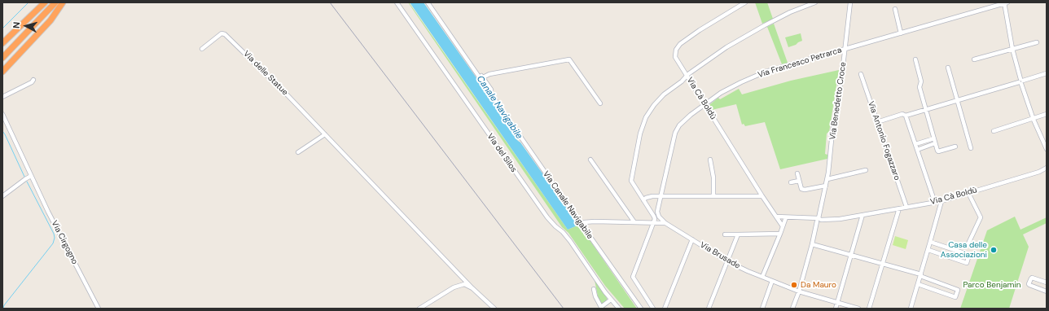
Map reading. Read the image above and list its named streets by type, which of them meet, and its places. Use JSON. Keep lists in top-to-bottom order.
{
  "streets": {
    "street": [
      "Via Francesco Petrarca",
      "Via delle Statue",
      "Via Cà Boldù",
      "Via Benedetto Croce",
      "Via Antonio Fogazzaro",
      "Via del Silos",
      "Via Canale Navigabile",
      "Via Cirgogno",
      "Via Brusade"
    ]
  },
  "crossings": [
    ["Via Francesco Petrarca", "Via Cà Boldù"],
    ["Via Francesco Petrarca", "Via Benedetto Croce"],
    ["Via Cà Boldù", "Via Benedetto Croce"],
    ["Via Cà Boldù", "Via Antonio Fogazzaro"],
    ["Via Benedetto Croce", "Via Brusade"],
    ["Via Canale Navigabile", "Via Brusade"]
  ],
  "water": ["Canale Navigabile"],
  "parks": ["Parco Benjamin"],
  "places": ["Casa delle Associazioni", "Da Mauro"],
  "north": "left"
}
